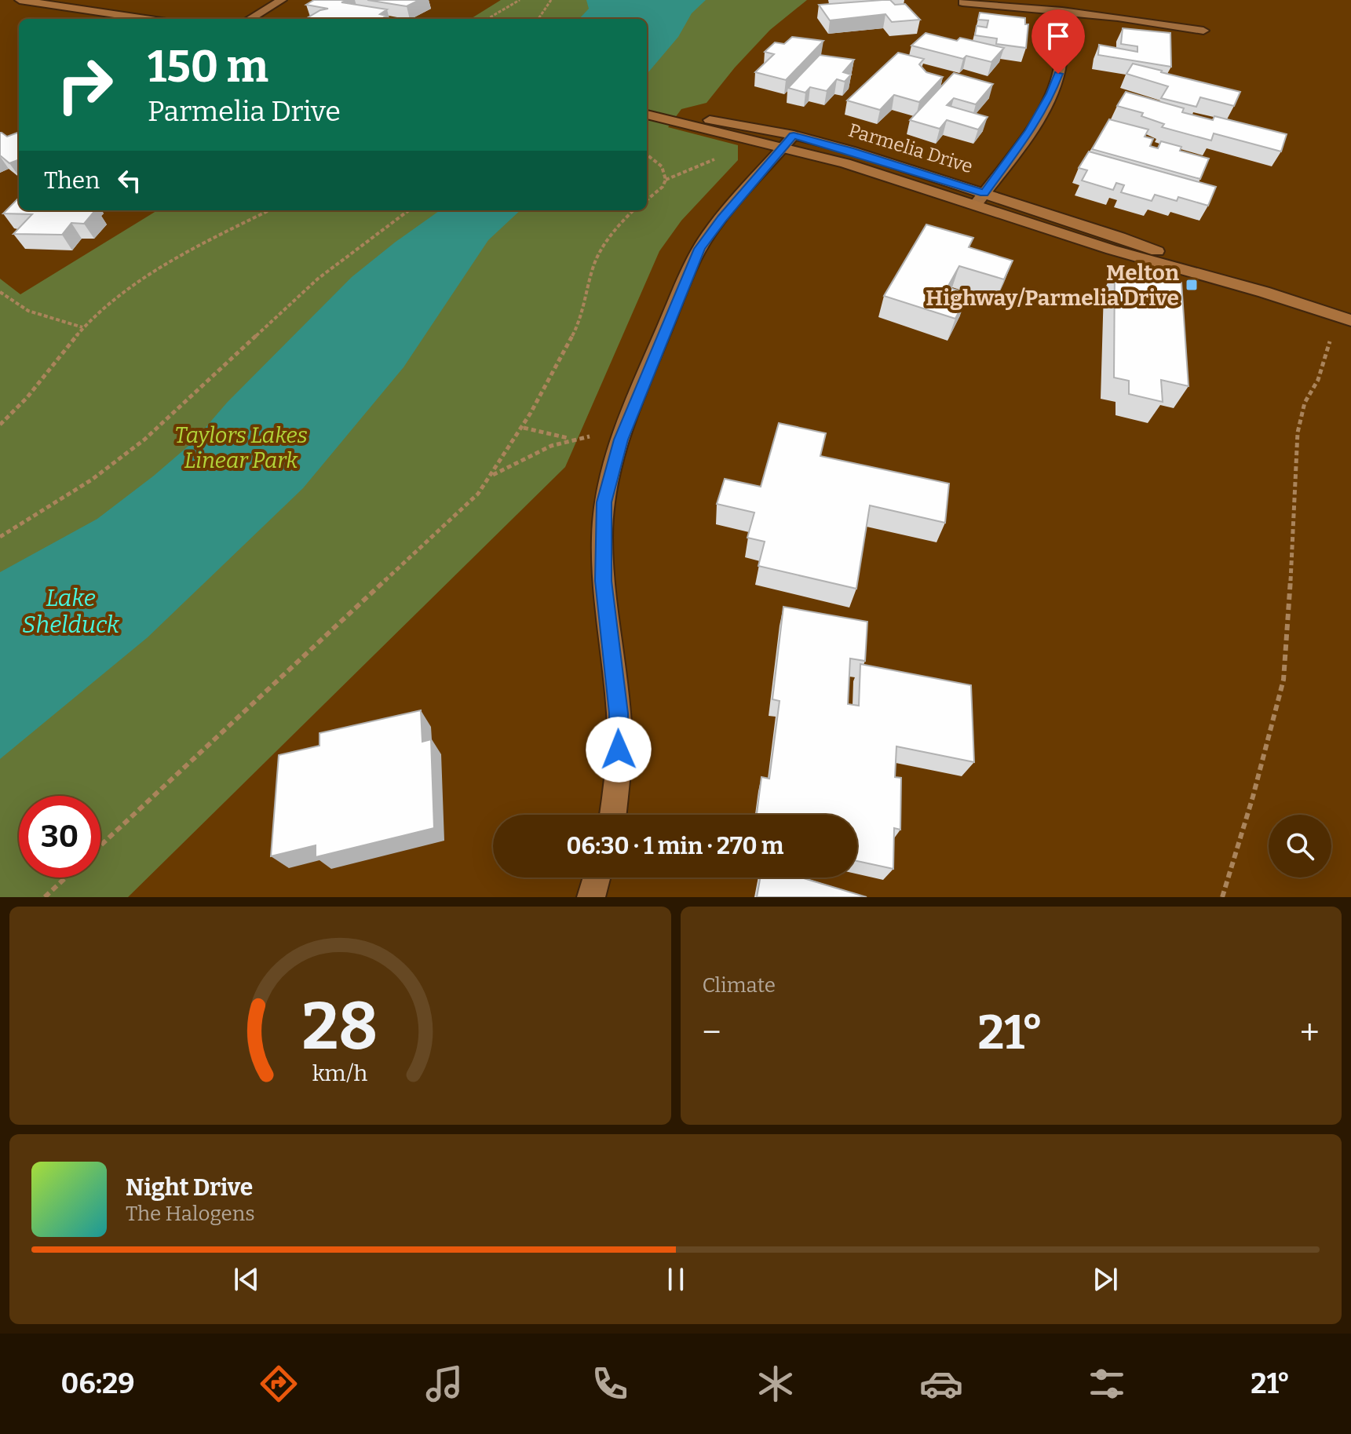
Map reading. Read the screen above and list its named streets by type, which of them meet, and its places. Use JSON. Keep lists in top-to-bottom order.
{
  "streets": {
    "street": ["Parmelia Drive"]
  },
  "water": ["Lake Shelduck"],
  "parks": ["Taylors Lakes Linear Park"],
  "places": {
    "transit": ["Melton Highway/Parmelia Drive"]
  },
  "page": {
    "turn": ["150 m", "Parmelia Drive"],
    "then": "Then",
    "limit": "30",
    "trip": "06:30 · 1 min · 270 m",
    "tile": "Climate",
    "heat": ["−", "21°", "+"],
    "song": ["Night Drive", "The Halogens"],
    "tabs": ["06:29", "21°"],
    "gauge": ["28", "km/h"]
  }
}
